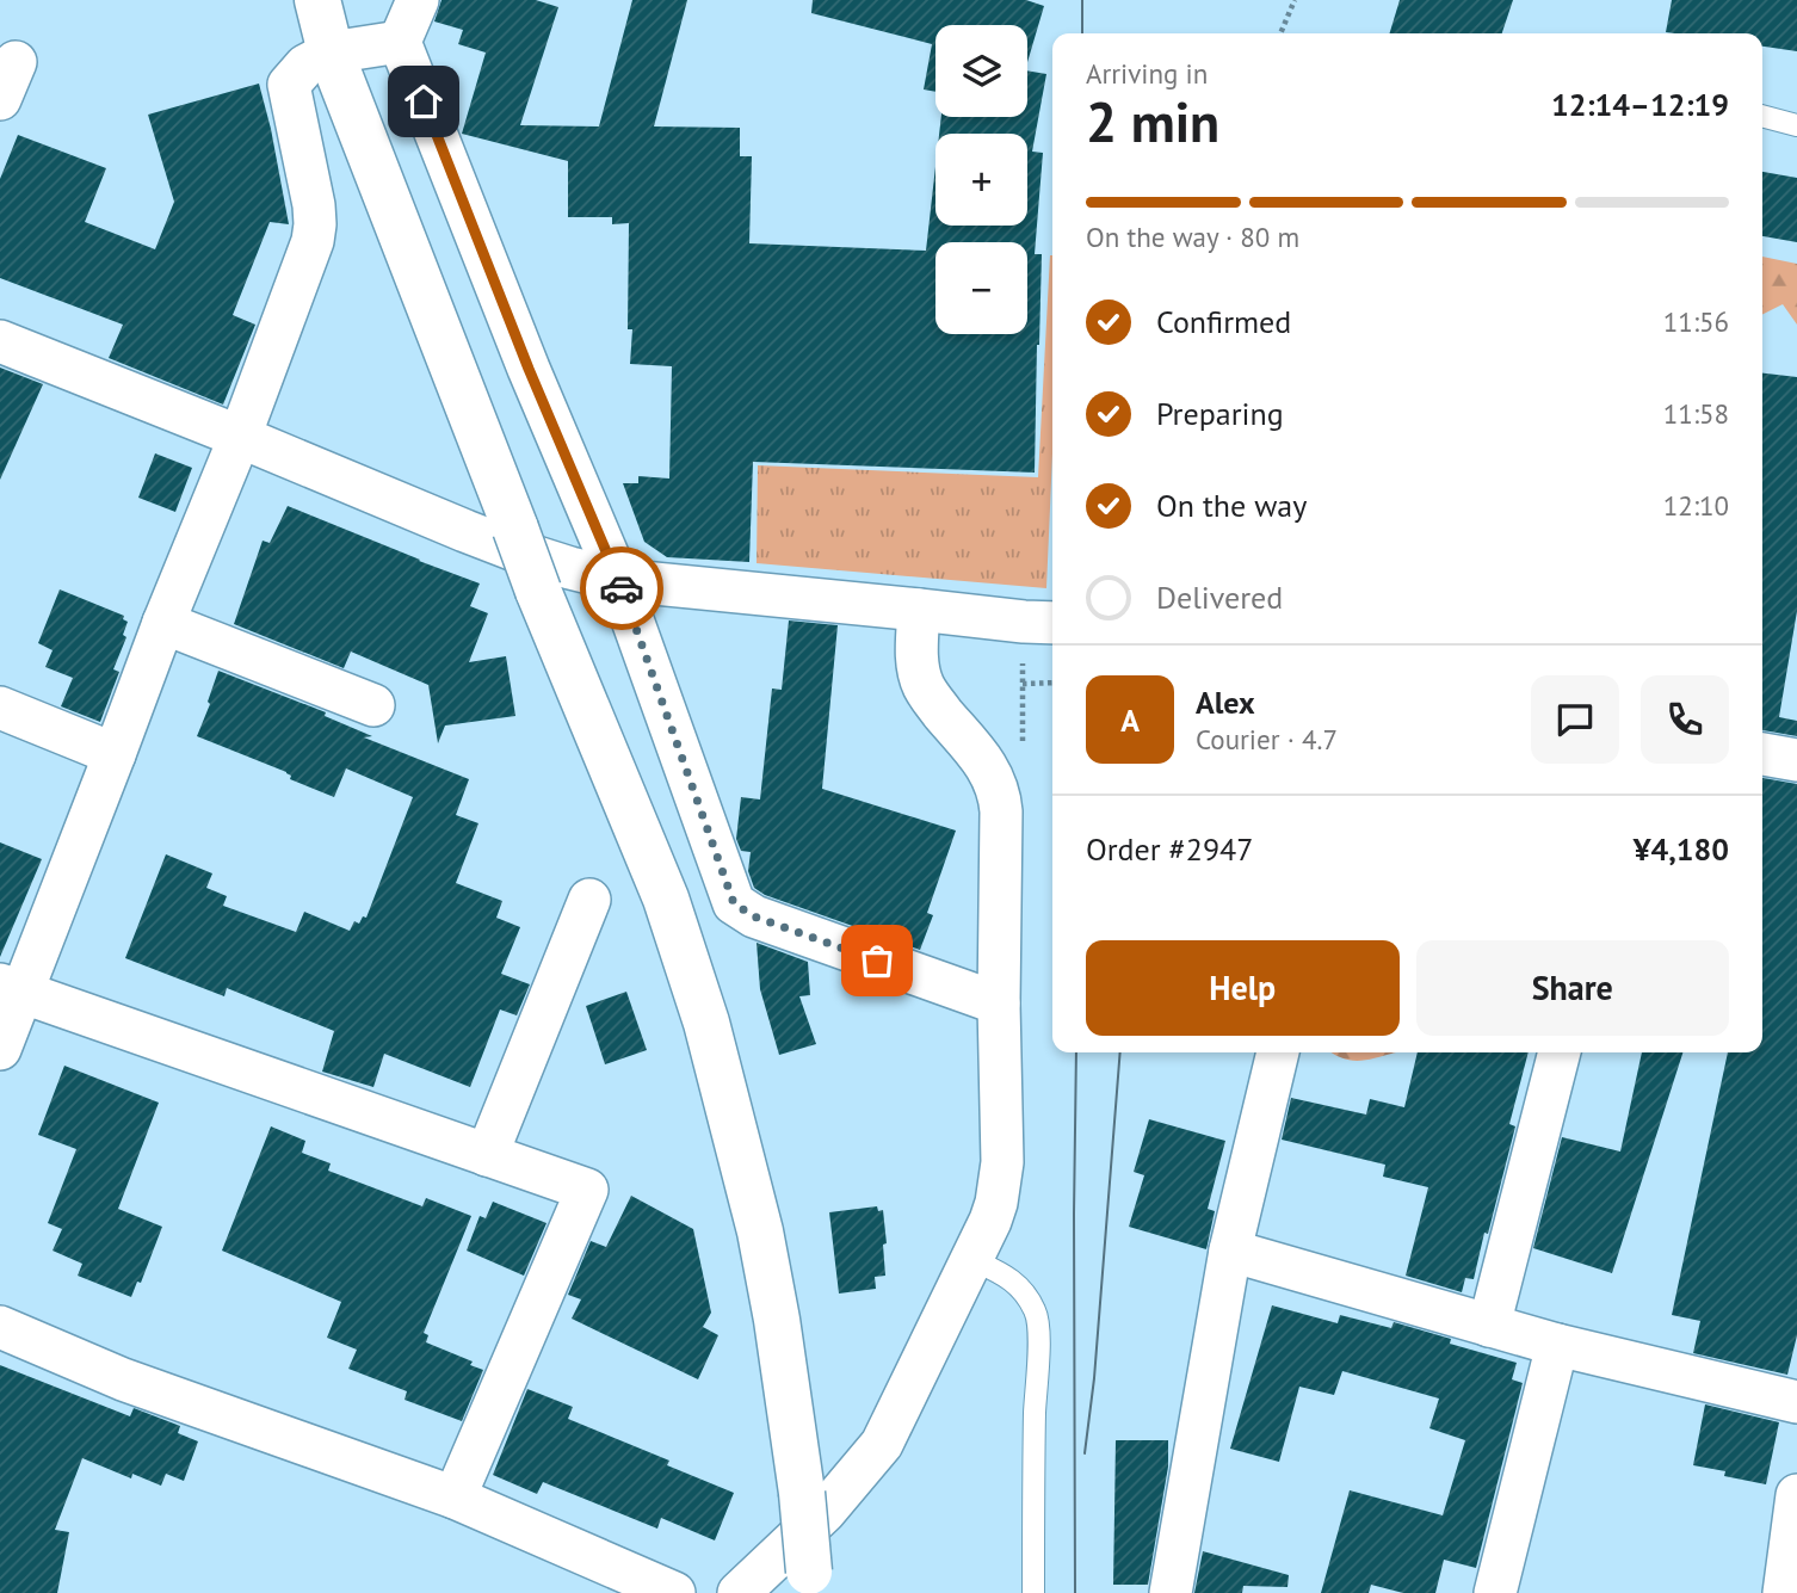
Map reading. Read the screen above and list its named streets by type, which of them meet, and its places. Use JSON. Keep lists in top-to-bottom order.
{
  "page": {
    "map_buttons": ["+", "−"],
    "heading": ["2 min", "Arriving in", "12:14–12:19"],
    "panel": [
      "Alex",
      "Courier · 4.7",
      "Order #2947",
      "¥4,180"
    ],
    "bar": "On the way · 80 m",
    "list": [
      ["Confirmed", "11:56"],
      ["Preparing", "11:58"],
      ["On the way", "12:10"],
      "Delivered"
    ],
    "round": "A",
    "buttons": ["Help", "Share"]
  }
}
